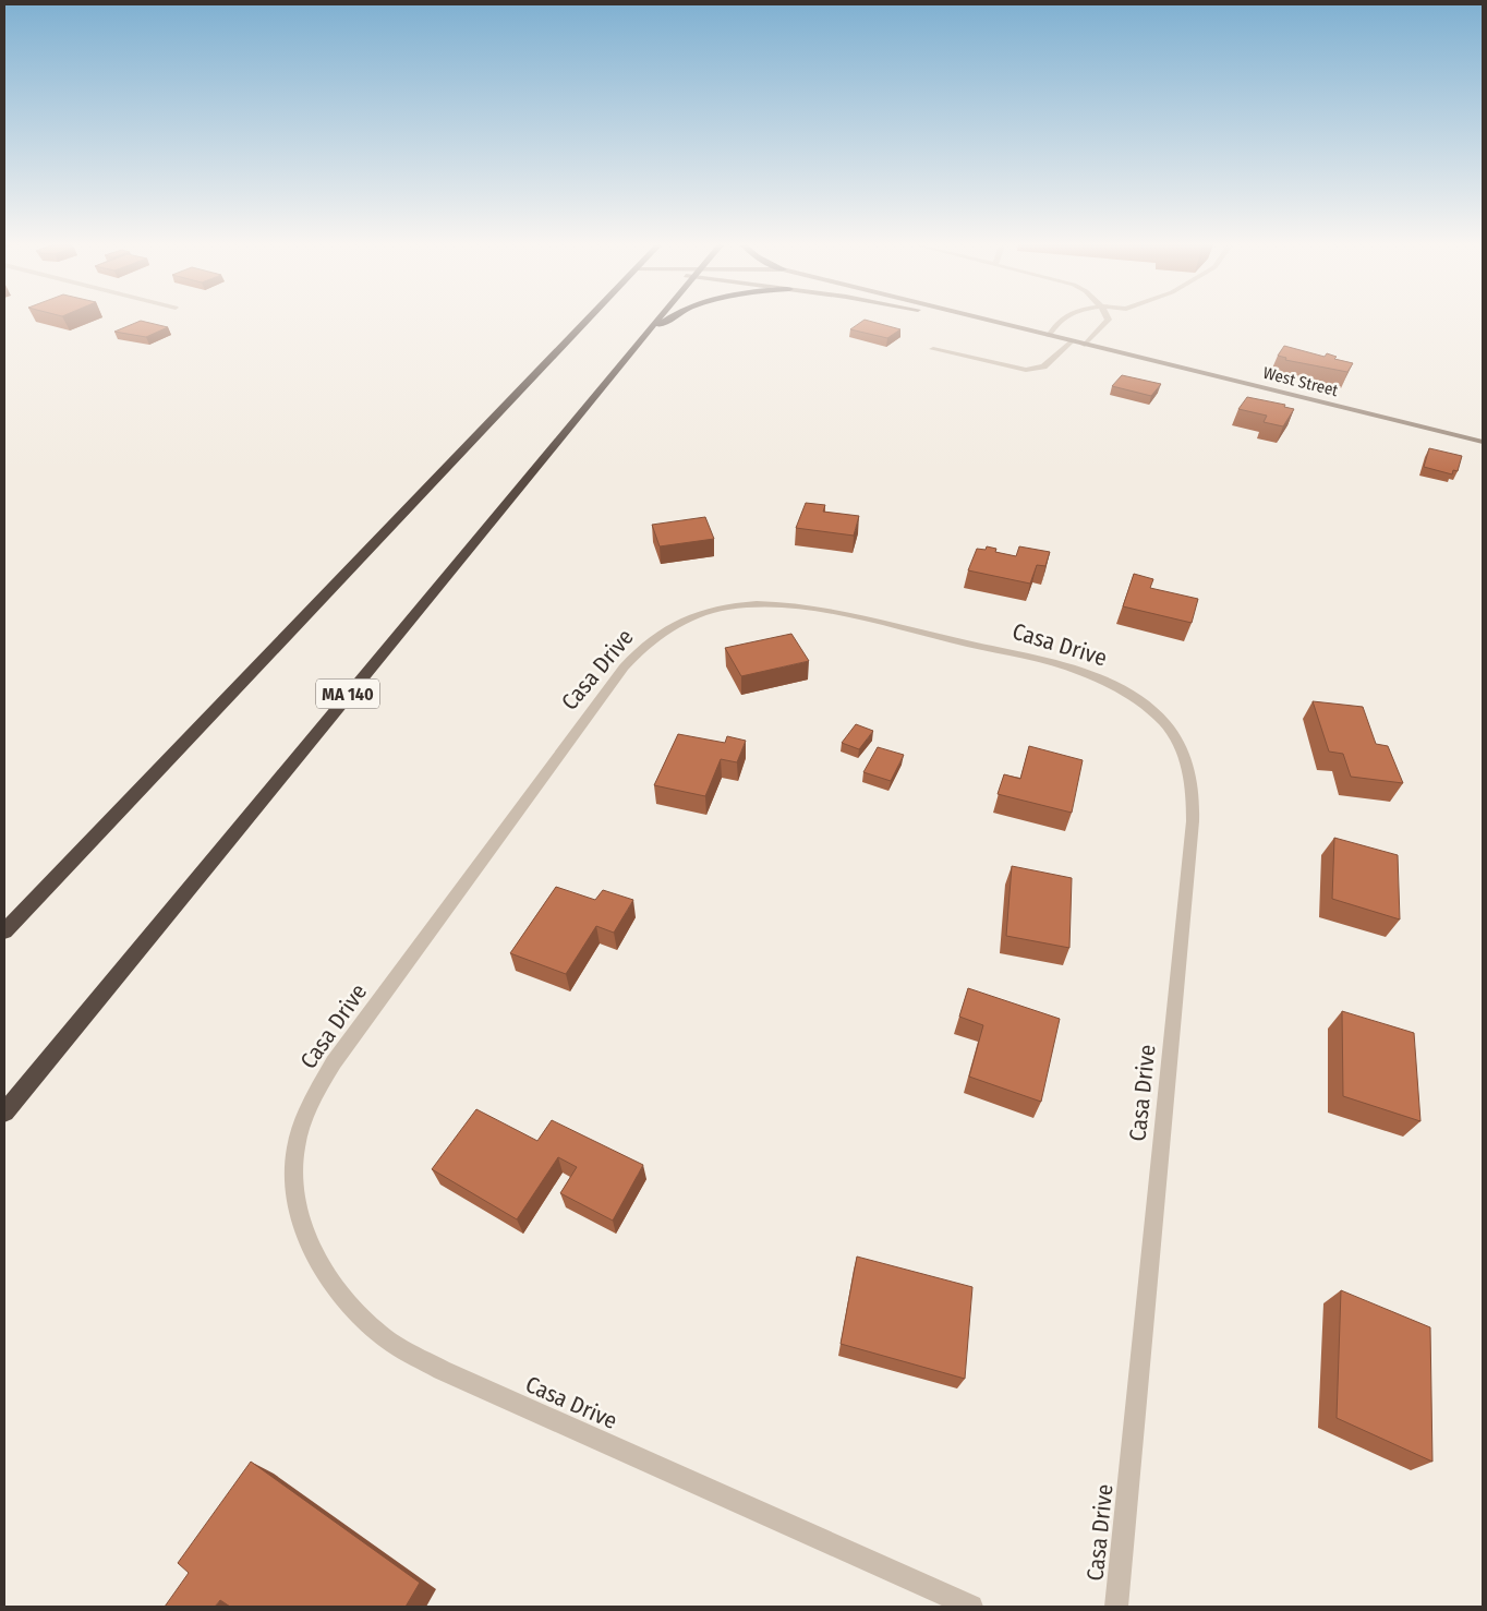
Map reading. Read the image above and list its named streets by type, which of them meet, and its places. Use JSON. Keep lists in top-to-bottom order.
{
  "streets": {
    "highway": ["MA 140"],
    "street": ["West Street", "Casa Drive"]
  }
}
